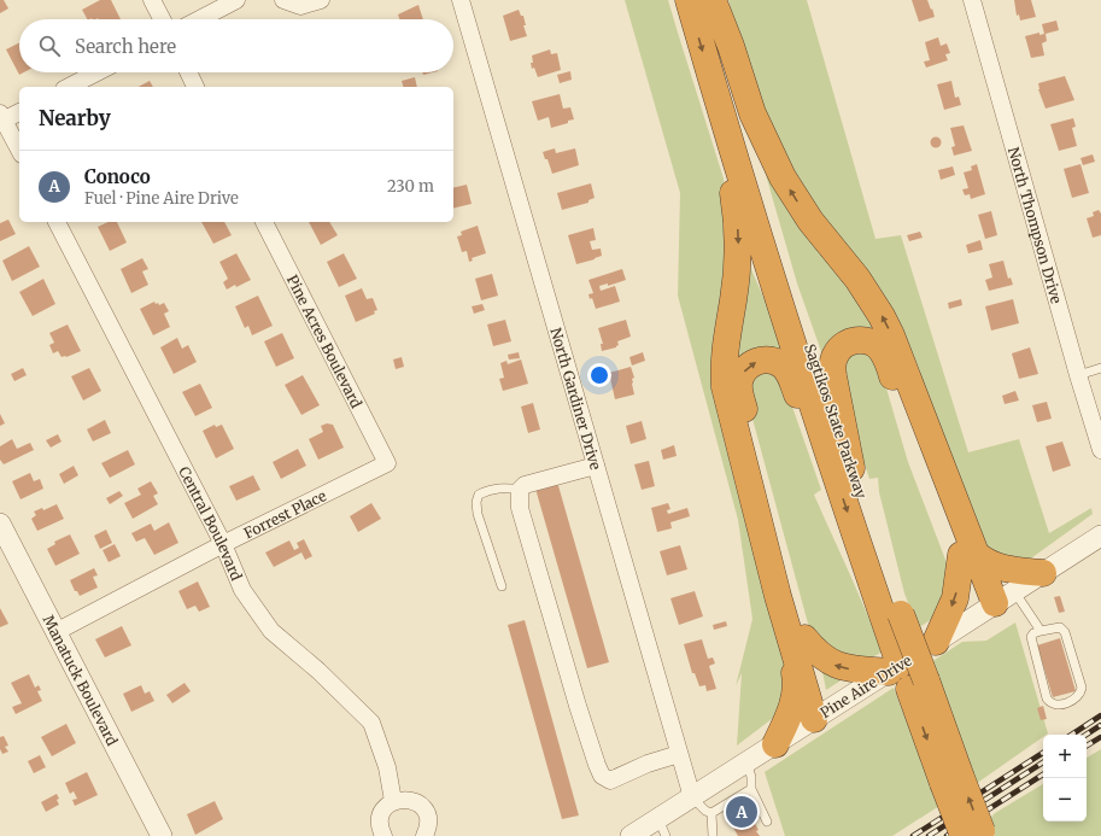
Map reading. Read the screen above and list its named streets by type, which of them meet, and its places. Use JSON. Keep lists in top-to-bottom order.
{
  "streets": {
    "highway": ["Sagtikos State Parkway"],
    "street": [
      "North Thompson Drive",
      "Pine Acres Boulevard",
      "North Gardiner Drive",
      "Forrest Place",
      "Central Boulevard",
      "Manatuck Boulevard",
      "Pine Aire Drive"
    ]
  },
  "crossings": [
    ["Pine Acres Boulevard", "Forrest Place"],
    ["North Gardiner Drive", "Pine Aire Drive"],
    ["Forrest Place", "Central Boulevard"],
    ["Forrest Place", "Manatuck Boulevard"]
  ],
  "page": {
    "search": "Search here",
    "heading": "Nearby",
    "list": [
      {
        "mark": "A",
        "name": "Conoco",
        "note": "Fuel · Pine Aire Drive",
        "value": "230 m"
      }
    ],
    "map_buttons": ["+", "−"],
    "pins": "A"
  }
}
